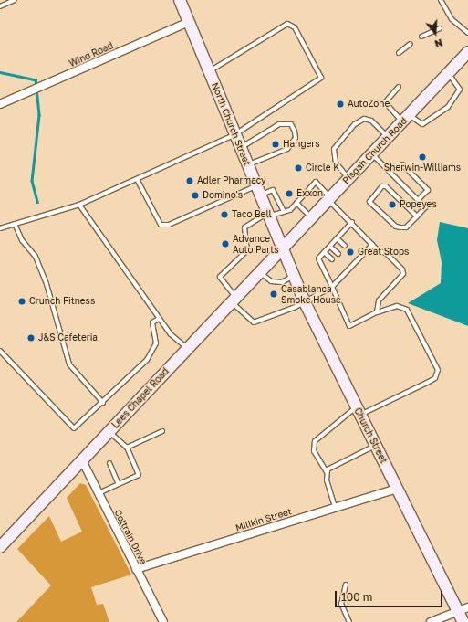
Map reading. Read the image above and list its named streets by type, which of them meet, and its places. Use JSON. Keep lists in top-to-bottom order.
{
  "streets": {
    "main road": [
      "North Church Street",
      "Pisgah Church Road",
      "Lees Chapel Road",
      "Church Street"
    ],
    "street": ["Wind Road", "Milikin Street", "Coltrain Drive"]
  },
  "crossings": [
    ["Wind Road", "North Church Street"],
    ["North Church Street", "Pisgah Church Road"],
    ["North Church Street", "Lees Chapel Road"],
    ["North Church Street", "Church Street"],
    ["Pisgah Church Road", "Lees Chapel Road"],
    ["Pisgah Church Road", "Church Street"],
    ["Lees Chapel Road", "Church Street"],
    ["Lees Chapel Road", "Coltrain Drive"],
    ["Church Street", "Milikin Street"],
    ["Milikin Street", "Coltrain Drive"]
  ],
  "places": [
    "AutoZone",
    "Hangers",
    "Sherwin-Williams",
    "Circle K",
    "Adler Pharmacy",
    "Exxon",
    "Domino's",
    "Popeyes",
    "Taco Bell",
    "Advance Auto Parts",
    "Great Stops",
    "Casablanca Smoke House",
    "Crunch Fitness",
    "J&S Cafeteria"
  ],
  "scale_bar": "100 m",
  "north": "bottom"
}
